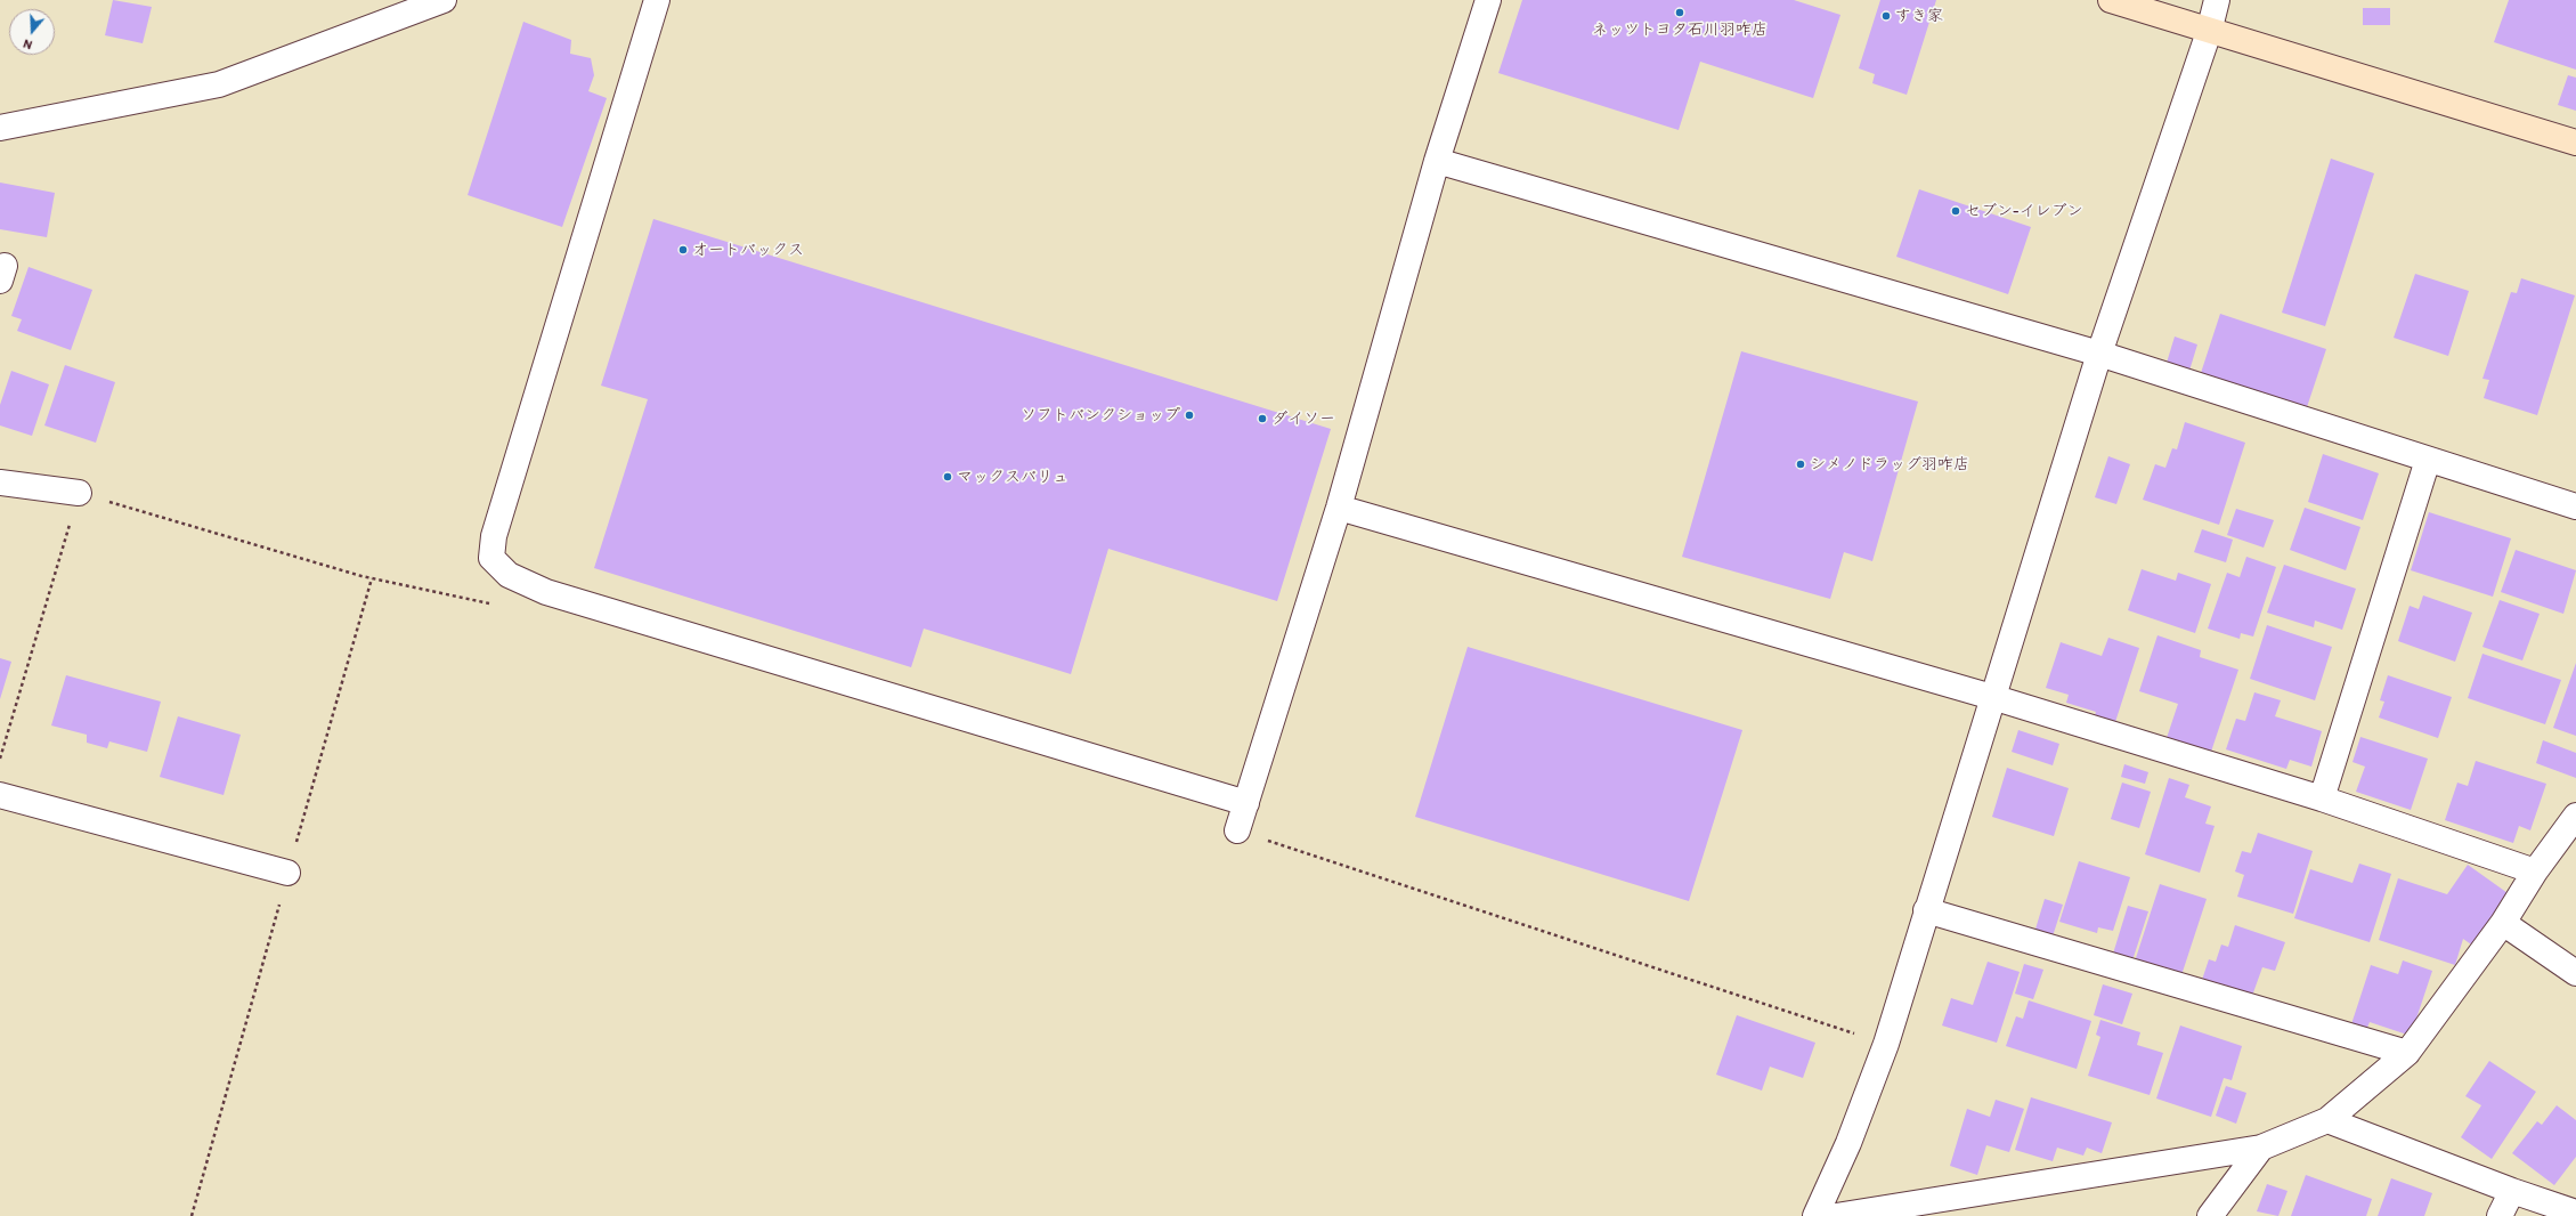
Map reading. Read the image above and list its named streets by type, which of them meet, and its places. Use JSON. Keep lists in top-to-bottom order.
{
  "places": [
    "ネッツトヨタ石川羽咋店",
    "すき家",
    "セブン-イレブン",
    "オートバックス",
    "ソフトバンクショップ",
    "ダイソー",
    "シメノドラッグ羽咋店",
    "マックスバリュ"
  ],
  "north": "bottom"
}
